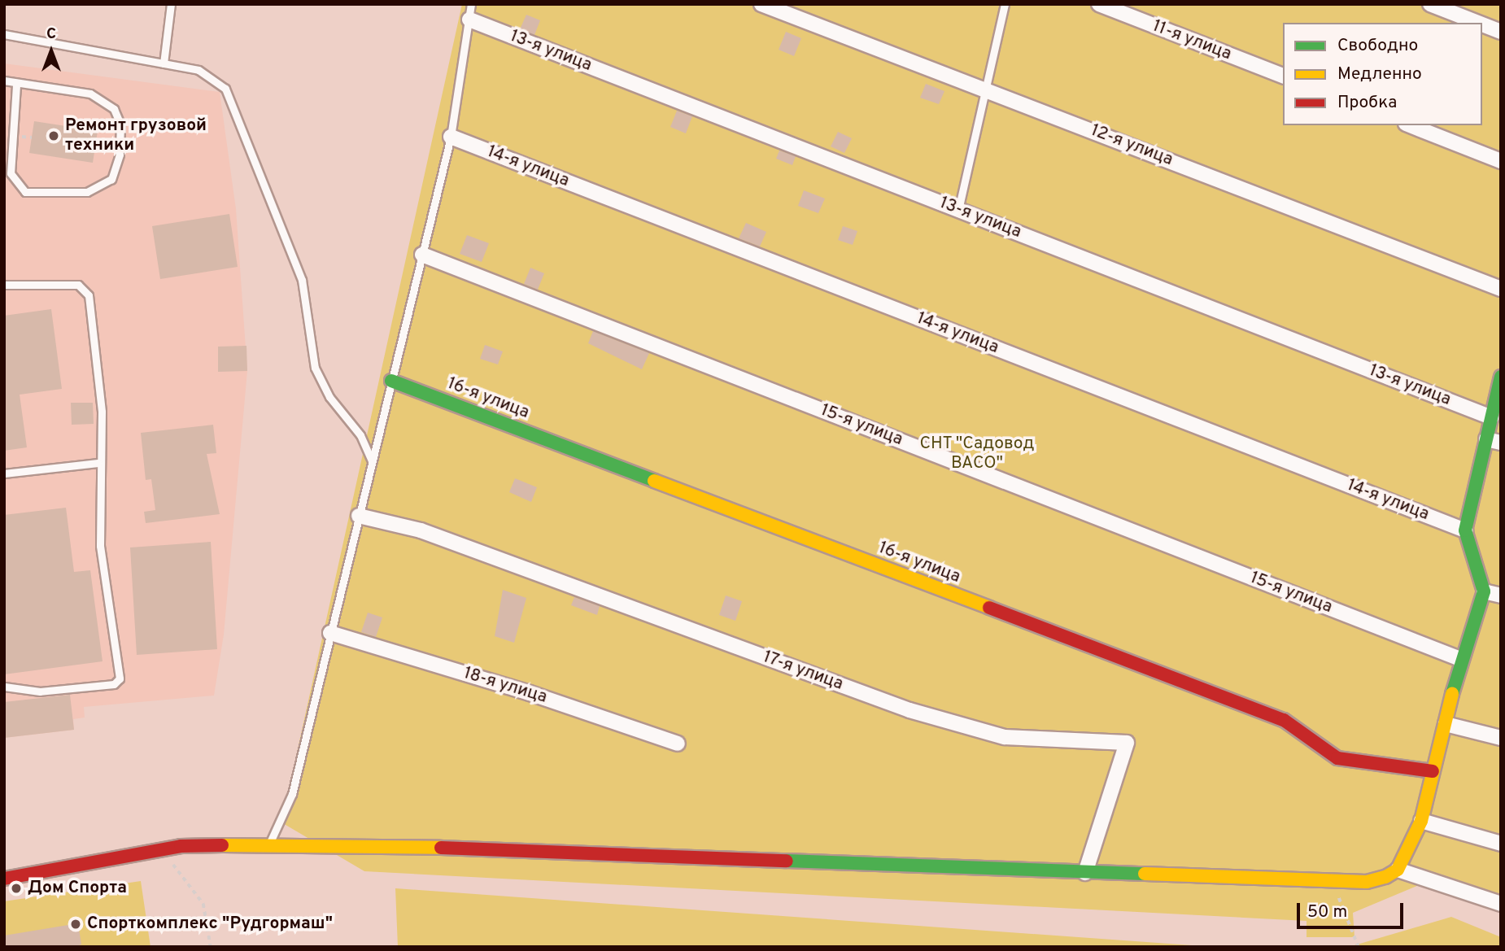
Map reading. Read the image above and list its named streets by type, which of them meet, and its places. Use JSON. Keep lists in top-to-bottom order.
{
  "streets": {
    "street": [
      "11-я улица",
      "13-я улица",
      "12-я улица",
      "14-я улица",
      "16-я улица",
      "15-я улица",
      "17-я улица",
      "18-я улица"
    ]
  },
  "parks": ["СНТ \"Садовод ВАСО\""],
  "places": ["Ремонт грузовой техники", "Дом Спорта", "Спорткомплекс \"Рудгормаш\""],
  "legend": ["Свободно", "Медленно", "Пробка"],
  "scale_bar": "50 m",
  "north": "top"
}
